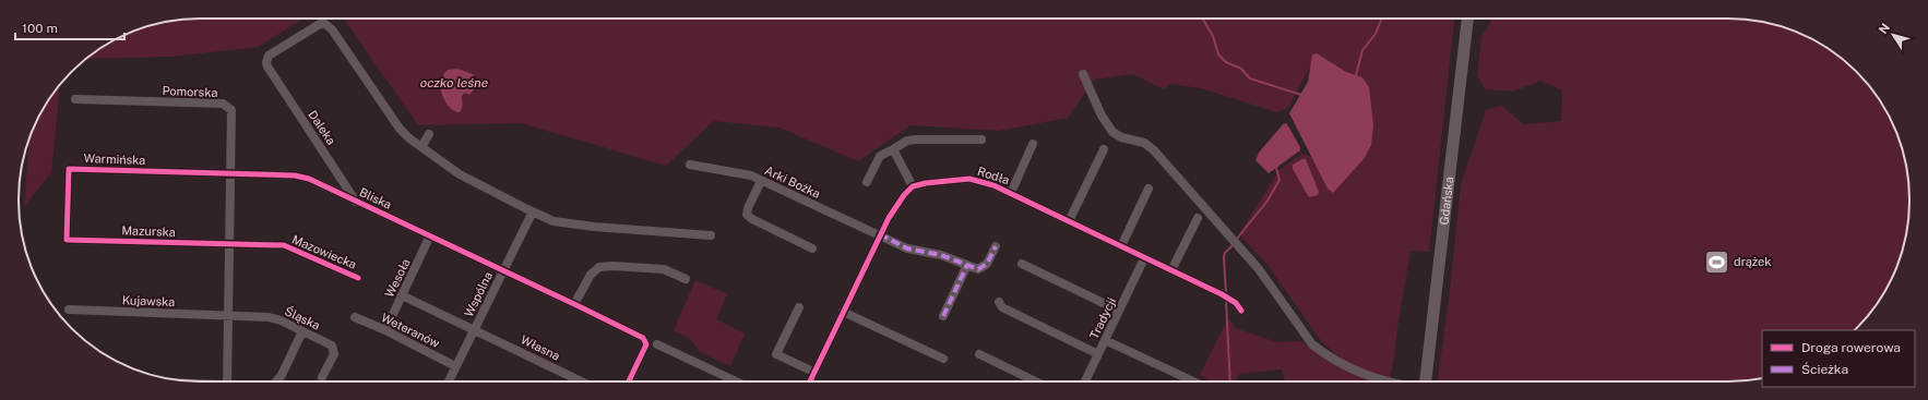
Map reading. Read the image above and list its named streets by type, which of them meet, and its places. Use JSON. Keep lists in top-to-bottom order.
{
  "streets": {
    "main road": ["Gdańska"],
    "street": [
      "Pomorska",
      "Daleka",
      "Warmińska",
      "Rodła",
      "Arki Bożka",
      "Bliska",
      "Mazurska",
      "Mazowiecka",
      "Wesoła",
      "Wspólna",
      "Kujawska",
      "Śląska",
      "Tradycji",
      "Weteranów",
      "Własna"
    ]
  },
  "crossings": [
    ["Pomorska", "Warmińska"],
    ["Pomorska", "Bliska"],
    ["Pomorska", "Mazurska"],
    ["Pomorska", "Mazowiecka"],
    ["Pomorska", "Kujawska"],
    ["Pomorska", "Śląska"],
    ["Daleka", "Bliska"],
    ["Warmińska", "Bliska"],
    ["Warmińska", "Mazurska"],
    ["Rodła", "Tradycji"],
    ["Bliska", "Wesoła"],
    ["Bliska", "Wspólna"],
    ["Mazurska", "Mazowiecka"],
    ["Wesoła", "Weteranów"],
    ["Wesoła", "Własna"],
    ["Wspólna", "Weteranów"],
    ["Wspólna", "Własna"],
    ["Kujawska", "Śląska"]
  ],
  "water": ["oczko leśne"],
  "places": {
    "sports": ["drążek"]
  },
  "legend": ["Droga rowerowa", "Ścieżka"],
  "scale_bar": "100 m",
  "north": "top left"
}
